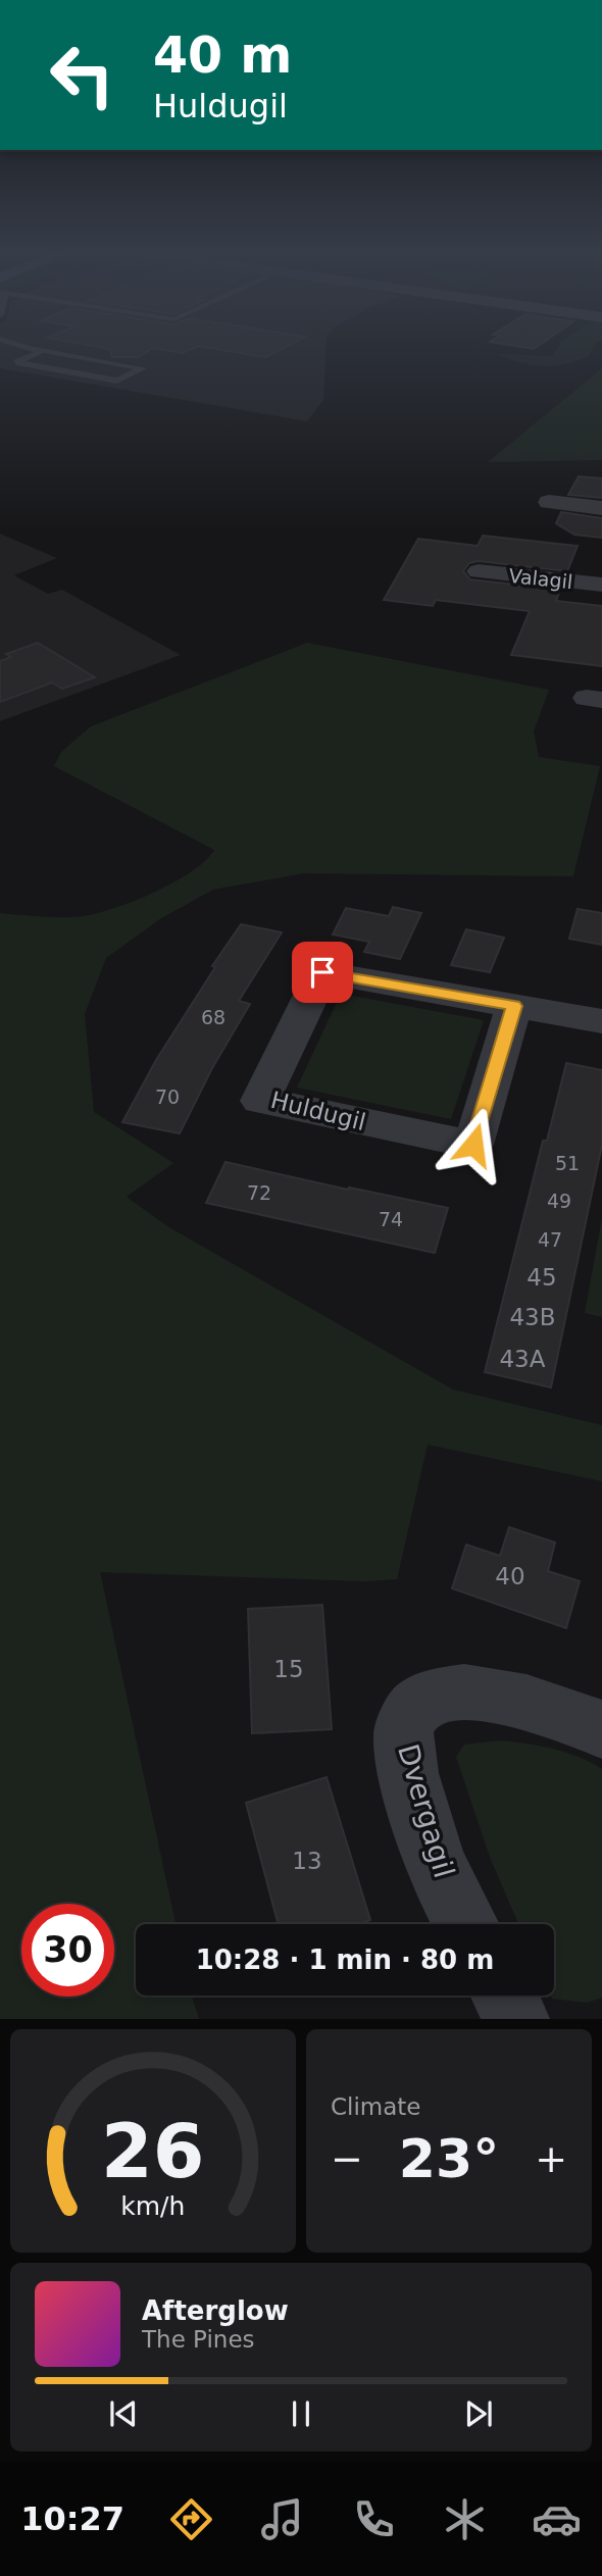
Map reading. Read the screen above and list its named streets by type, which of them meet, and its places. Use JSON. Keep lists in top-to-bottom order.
{
  "streets": {
    "street": ["Valagil", "Huldugil", "Dvergagil"]
  },
  "house_numbers": [
    "68",
    "70",
    "51",
    "72",
    "49",
    "74",
    "47",
    "45",
    "43B",
    "43A",
    "40",
    "15",
    "13"
  ],
  "page": {
    "turn": ["40 m", "Huldugil"],
    "limit": "30",
    "trip": "10:28 · 1 min · 80 m",
    "tile": "Climate",
    "heat": ["−", "23°", "+"],
    "song": ["Afterglow", "The Pines"],
    "tabs": "10:27",
    "gauge": ["26", "km/h"]
  }
}
